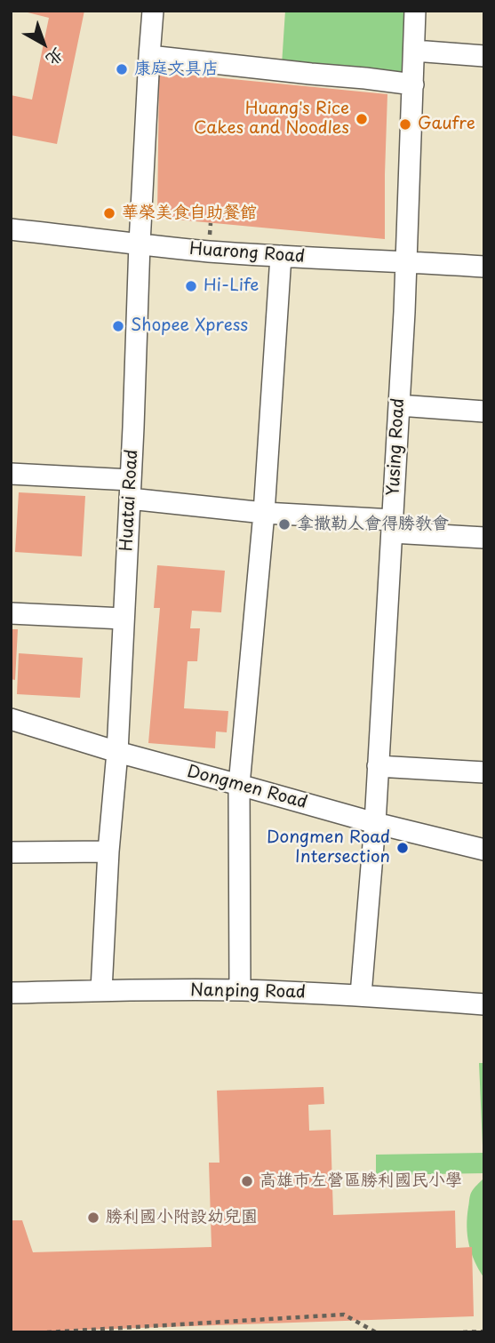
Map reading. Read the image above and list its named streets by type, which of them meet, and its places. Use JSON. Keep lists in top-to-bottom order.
{
  "streets": {
    "street": [
      "Huarong Road",
      "Yusing Road",
      "Huatai Road",
      "Dongmen Road",
      "Nanping Road"
    ]
  },
  "crossings": [
    ["Huarong Road", "Yusing Road"],
    ["Huarong Road", "Huatai Road"],
    ["Yusing Road", "Dongmen Road"],
    ["Yusing Road", "Nanping Road"],
    ["Huatai Road", "Dongmen Road"],
    ["Huatai Road", "Nanping Road"]
  ],
  "places": [
    "康庭文具店",
    "Huang's Rice Cakes and Noodles",
    "Gaufre",
    "華榮美食自助餐館",
    "Hi-Life",
    "Shopee Xpress",
    "拿撒勒人會得勝教會",
    "Dongmen Road Intersection",
    "高雄市左營區勝利國民小學",
    "勝利國小附設幼兒園"
  ],
  "north": "bottom right"
}
